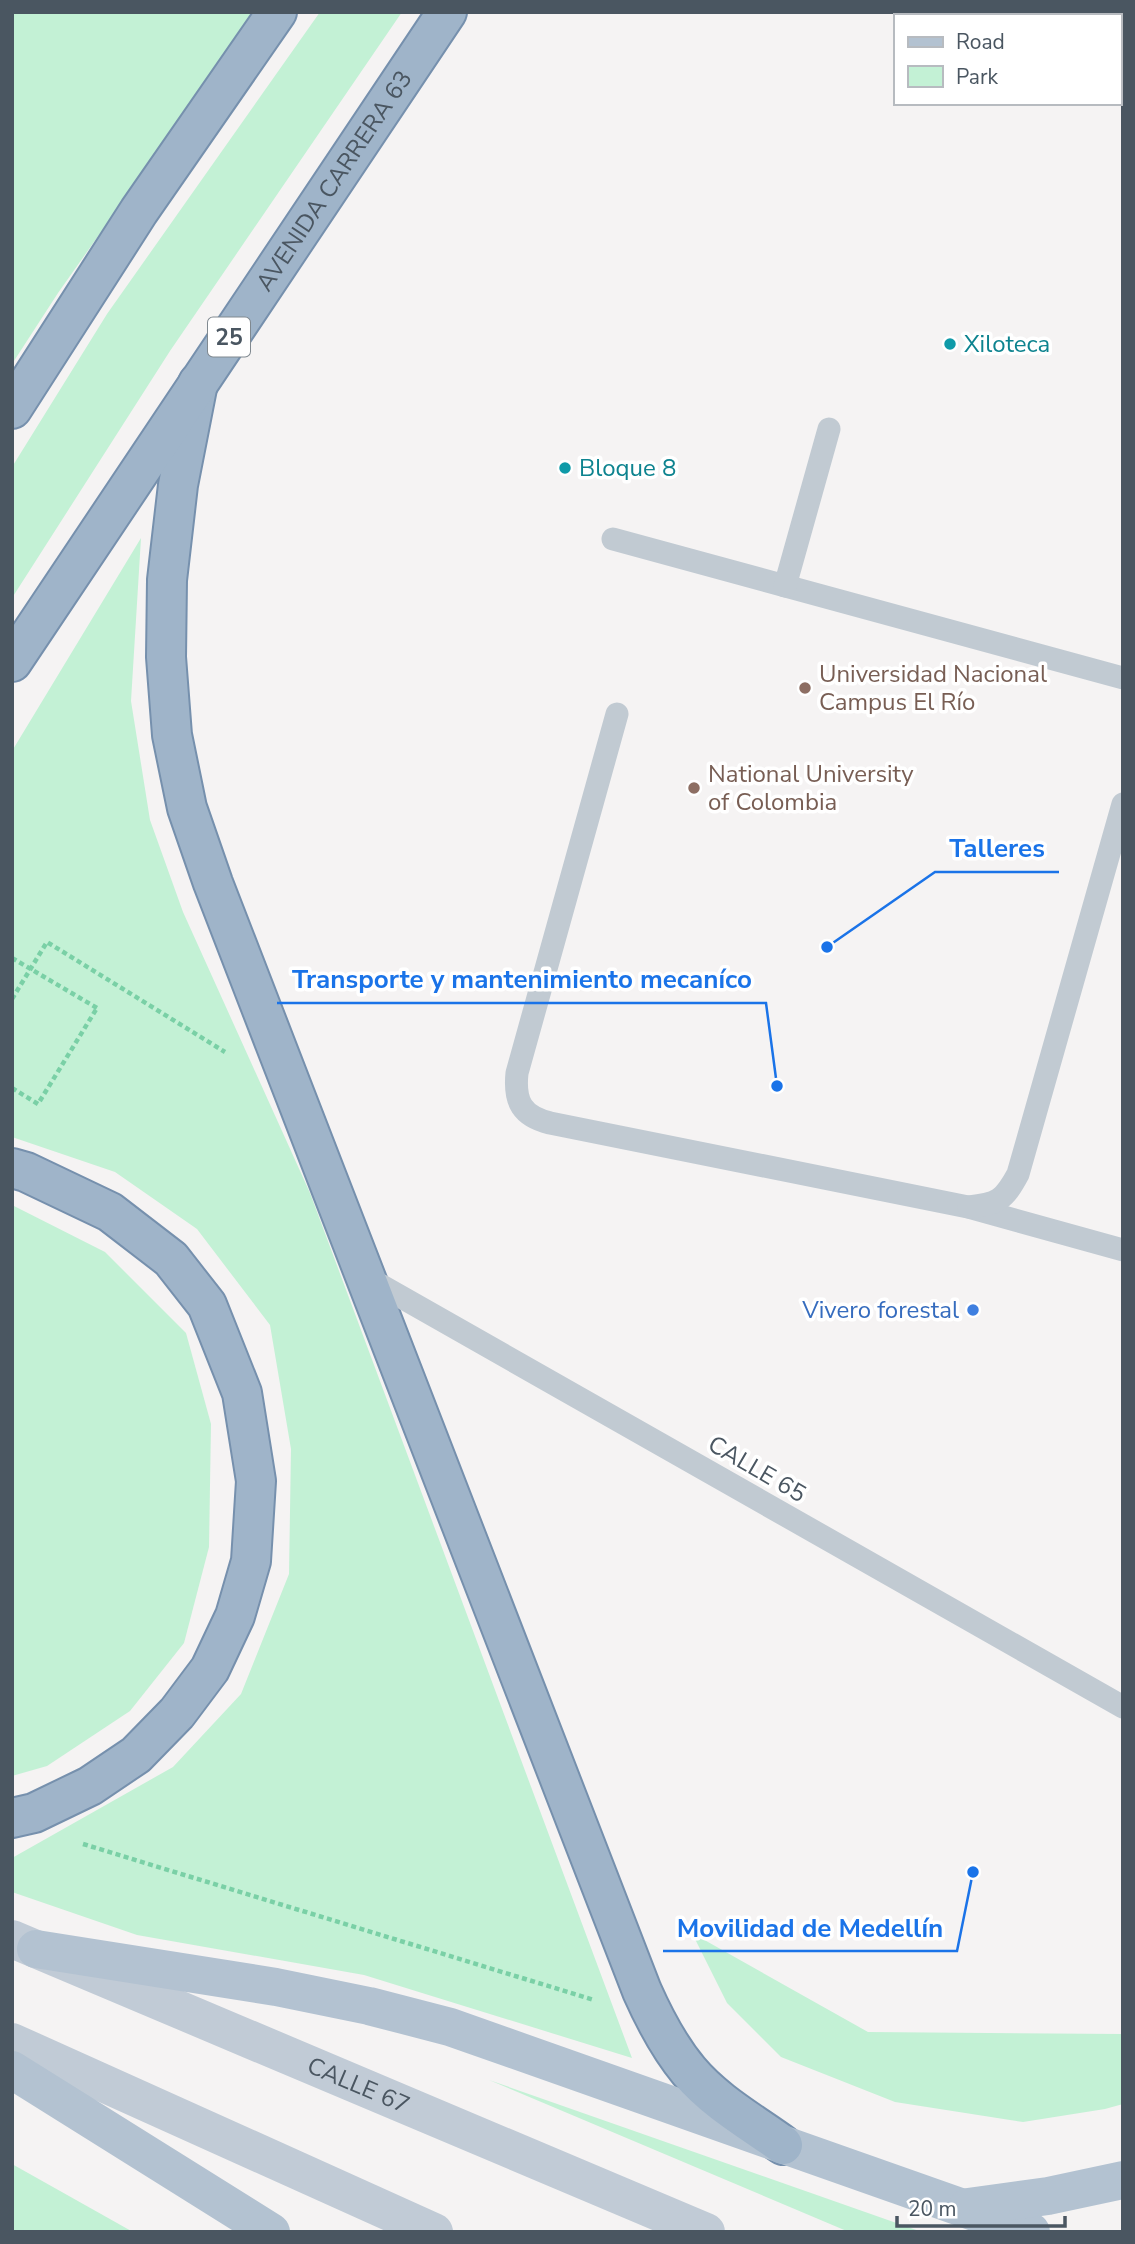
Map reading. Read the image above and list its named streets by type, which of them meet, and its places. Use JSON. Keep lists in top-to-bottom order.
{
  "streets": {
    "highway": ["AVENIDA CARRERA 63", "25"],
    "main road": ["CALLE 67"],
    "lane": ["CALLE 65"]
  },
  "places": [
    "Xiloteca",
    "Bloque 8",
    "Universidad Nacional Campus El Río",
    "National University of Colombia",
    "Talleres",
    "Transporte y mantenimiento mecaníco",
    "Vivero forestal",
    "Movilidad de Medellín"
  ],
  "legend": ["Road", "Park"],
  "scale_bar": "20 m"
}
